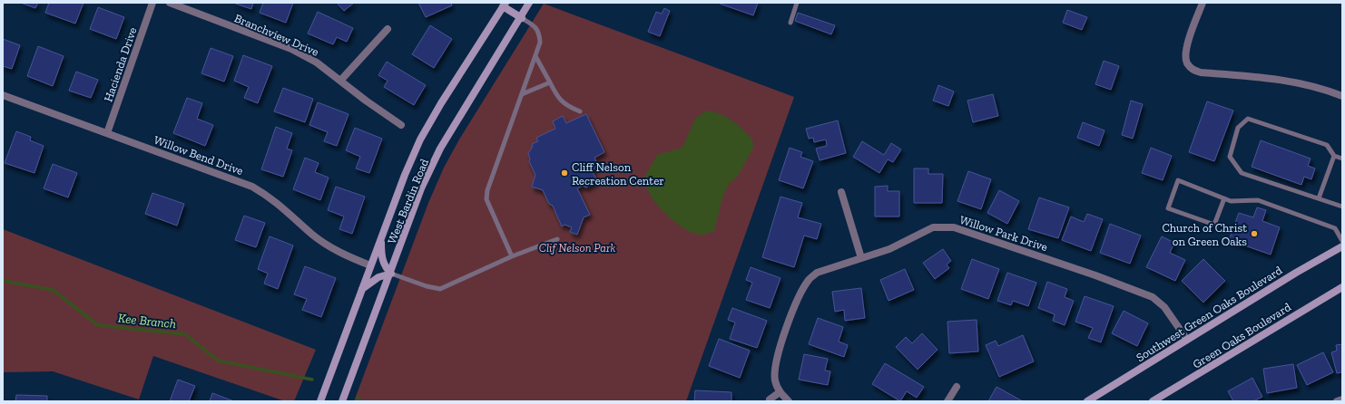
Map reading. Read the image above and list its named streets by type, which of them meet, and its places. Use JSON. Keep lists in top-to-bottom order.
{
  "streets": {
    "street": [
      "Branchview Drive",
      "Hacienda Drive",
      "Willow Bend Drive",
      "West Bardin Road",
      "Willow Park Drive",
      "Southwest Green Oaks Boulevard",
      "Green Oaks Boulevard"
    ]
  },
  "crossings": [
    ["Hacienda Drive", "Willow Bend Drive"],
    ["Willow Bend Drive", "West Bardin Road"],
    ["Willow Park Drive", "Southwest Green Oaks Boulevard"]
  ],
  "water": ["Kee Branch"],
  "parks": ["Clif Nelson Park"],
  "places": ["Cliff Nelson Recreation Center", "Church of Christ on Green Oaks"]
}
